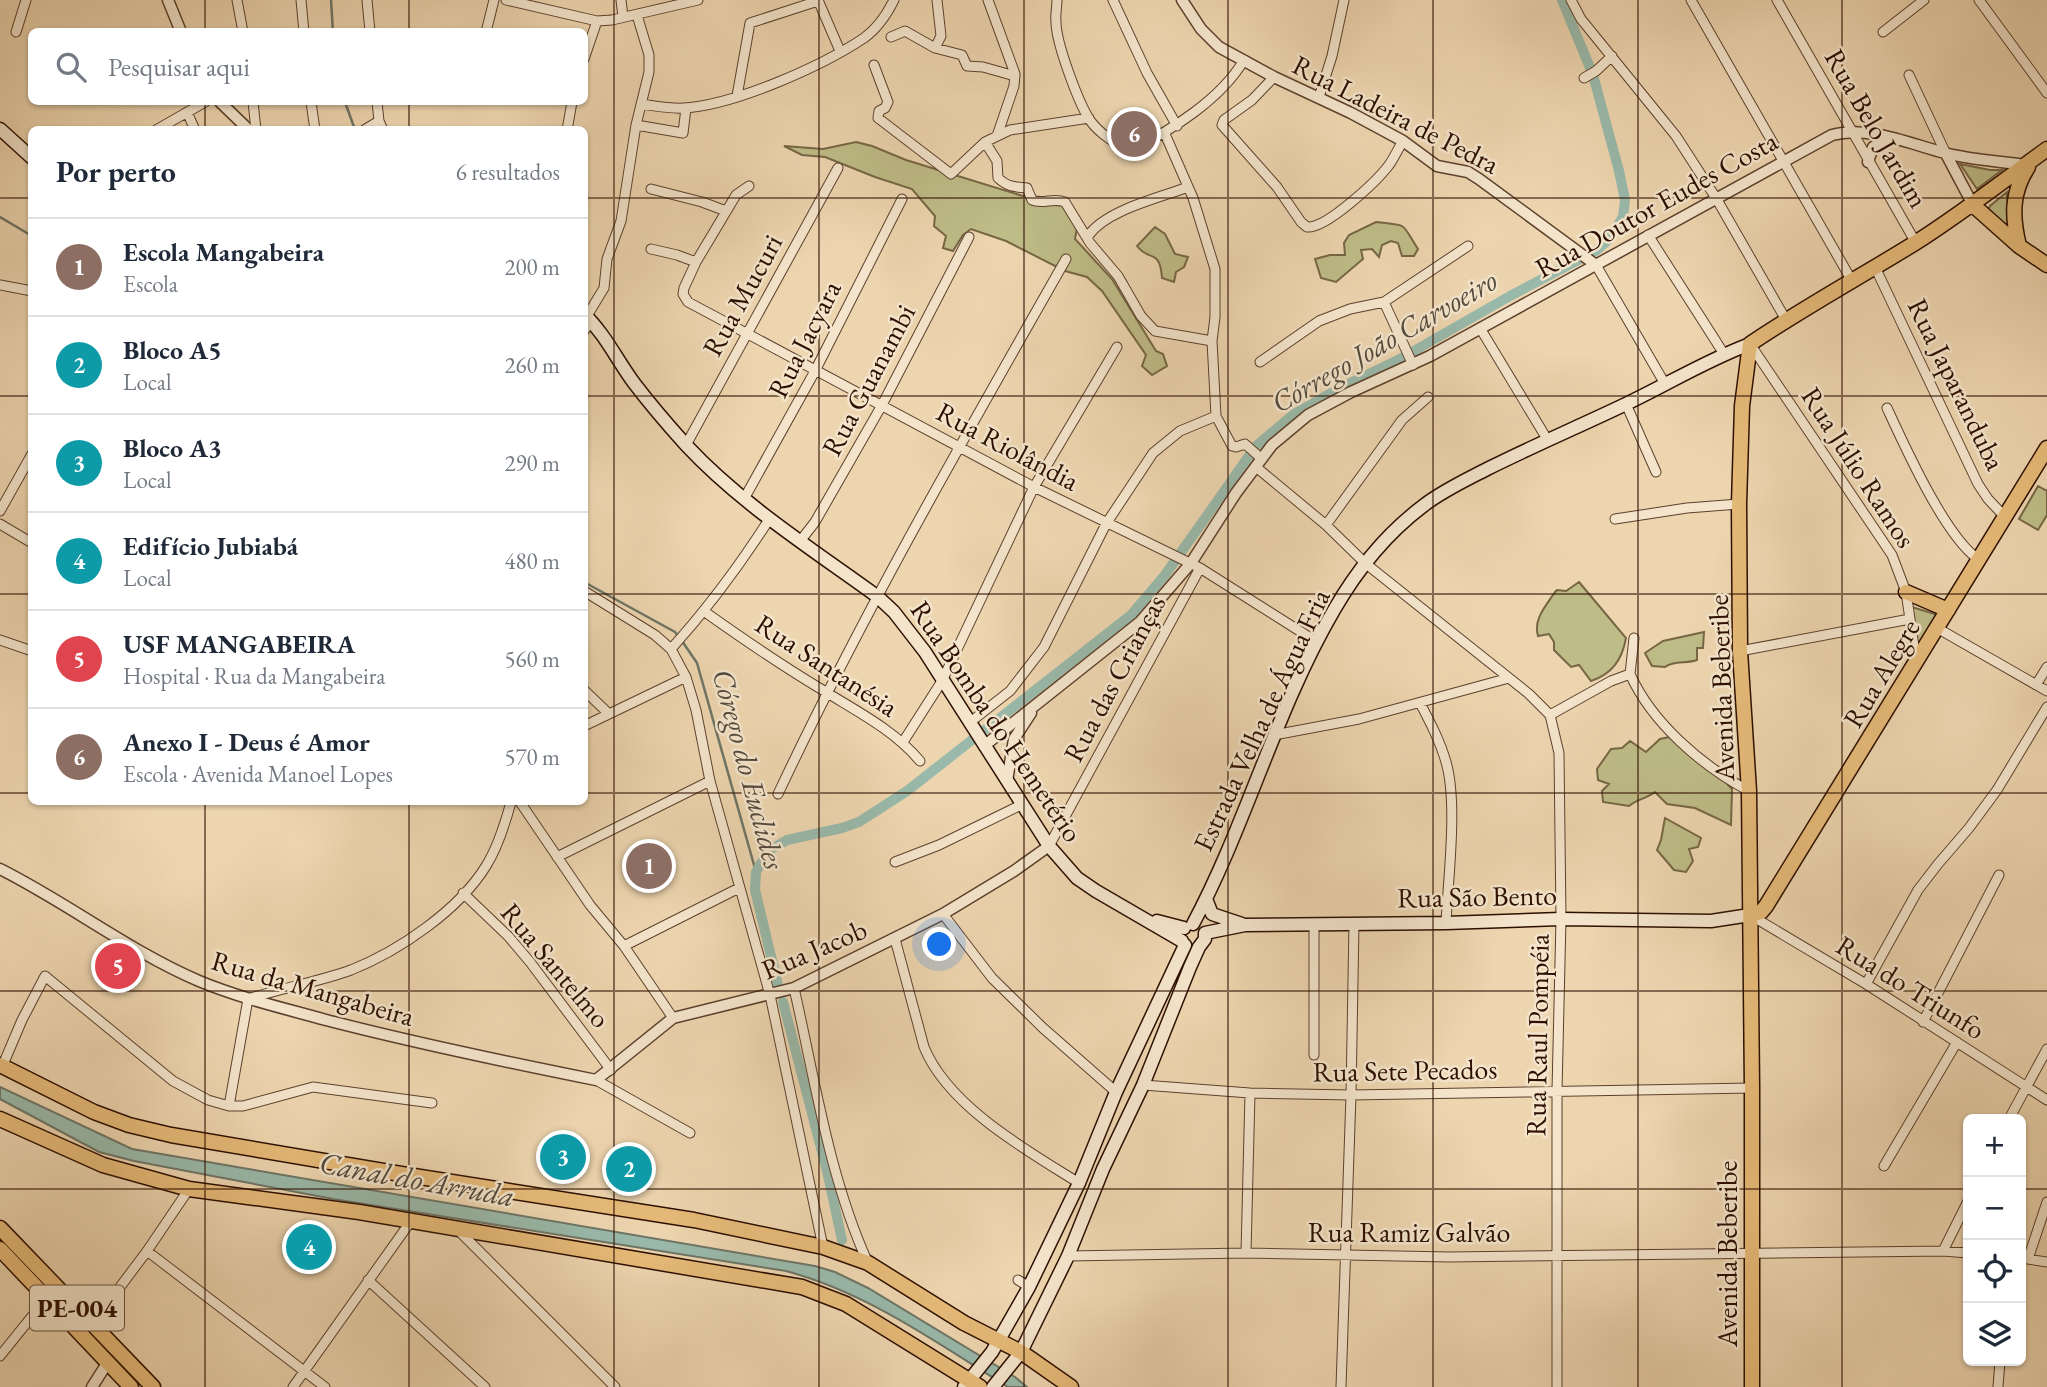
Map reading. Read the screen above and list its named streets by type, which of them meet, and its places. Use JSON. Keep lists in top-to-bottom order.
{
  "streets": {
    "main road": [
      "Rua Alegre",
      "Avenida Beberibe",
      "Estrada Velha de Água Fria",
      "Rua Bomba do Hemetério",
      "Rua São Bento",
      "PE-004"
    ],
    "street": [
      "Rua Ladeira de Pedra",
      "Rua Belo Jardim",
      "Rua Doutor Eudes Costa",
      "Rua Mucuri",
      "Rua Jacyara",
      "Rua Guanambi",
      "Rua Japaranduba",
      "Rua Riolândia",
      "Rua Júlio Ramos",
      "Rua Santanésia",
      "Rua das Crianças",
      "Rua Jacob",
      "Rua Santelmo",
      "Rua do Triunfo",
      "Rua da Mangabeira",
      "Rua Raul Pompéia",
      "Rua Sete Pecados",
      "Rua Ramiz Galvão"
    ]
  },
  "crossings": [
    ["Rua Ladeira de Pedra", "Rua Doutor Eudes Costa"],
    ["Rua Belo Jardim", "Rua Doutor Eudes Costa"],
    ["Rua Doutor Eudes Costa", "Rua Riolândia"],
    ["Rua Doutor Eudes Costa", "Rua das Crianças"],
    ["Rua Doutor Eudes Costa", "Rua Bomba do Hemetério"],
    ["Rua Mucuri", "Rua Riolândia"],
    ["Rua Mucuri", "Rua Bomba do Hemetério"],
    ["Rua Jacyara", "Rua Riolândia"],
    ["Rua Jacyara", "Rua Bomba do Hemetério"],
    ["Rua Guanambi", "Rua Riolândia"],
    ["Rua Guanambi", "Rua Bomba do Hemetério"],
    ["Rua Japaranduba", "Rua Alegre"],
    ["Rua Riolândia", "Rua das Crianças"],
    ["Rua Riolândia", "Estrada Velha de Água Fria"],
    ["Rua Júlio Ramos", "Rua Alegre"],
    ["Rua Júlio Ramos", "Avenida Beberibe"],
    ["Rua Júlio Ramos", "Estrada Velha de Água Fria"],
    ["Rua Alegre", "Avenida Beberibe"],
    ["Rua Alegre", "Rua São Bento"],
    ["Rua Alegre", "Rua do Triunfo"],
    ["Rua das Crianças", "Rua Bomba do Hemetério"],
    ["Rua das Crianças", "Rua Jacob"],
    ["Avenida Beberibe", "Estrada Velha de Água Fria"],
    ["Avenida Beberibe", "Rua São Bento"],
    ["Avenida Beberibe", "Rua do Triunfo"],
    ["Avenida Beberibe", "Rua Sete Pecados"],
    ["Avenida Beberibe", "Rua Ramiz Galvão"],
    ["Estrada Velha de Água Fria", "Rua Bomba do Hemetério"],
    ["Rua Bomba do Hemetério", "Rua Jacob"],
    ["Rua São Bento", "Rua do Triunfo"],
    ["Rua São Bento", "Rua Raul Pompéia"],
    ["Rua Jacob", "Rua Santelmo"],
    ["Rua Jacob", "Rua da Mangabeira"],
    ["Rua Raul Pompéia", "Rua Sete Pecados"],
    ["Rua Raul Pompéia", "Rua Ramiz Galvão"]
  ],
  "water": ["Córrego João Carvoeiro", "Córego do Euclides", "Canal do Arruda"],
  "page": {
    "search": "Pesquisar aqui",
    "pins": [
      "6",
      "1",
      "5",
      "3",
      "2",
      "4"
    ],
    "heading": ["Por perto", "6 resultados"],
    "list": [
      {
        "mark": "1",
        "name": "Escola Mangabeira",
        "note": "Escola",
        "value": "200 m"
      },
      {
        "mark": "2",
        "name": "Bloco A5",
        "note": "Local",
        "value": "260 m"
      },
      {
        "mark": "3",
        "name": "Bloco A3",
        "note": "Local",
        "value": "290 m"
      },
      {
        "mark": "4",
        "name": "Edifício Jubiabá",
        "note": "Local",
        "value": "480 m"
      },
      {
        "mark": "5",
        "name": "USF MANGABEIRA",
        "note": "Hospital · Rua da Mangabeira",
        "value": "560 m"
      },
      {
        "mark": "6",
        "name": "Anexo I - Deus é Amor",
        "note": "Escola · Avenida Manoel Lopes",
        "value": "570 m"
      }
    ],
    "map_buttons": ["+", "−"]
  }
}
